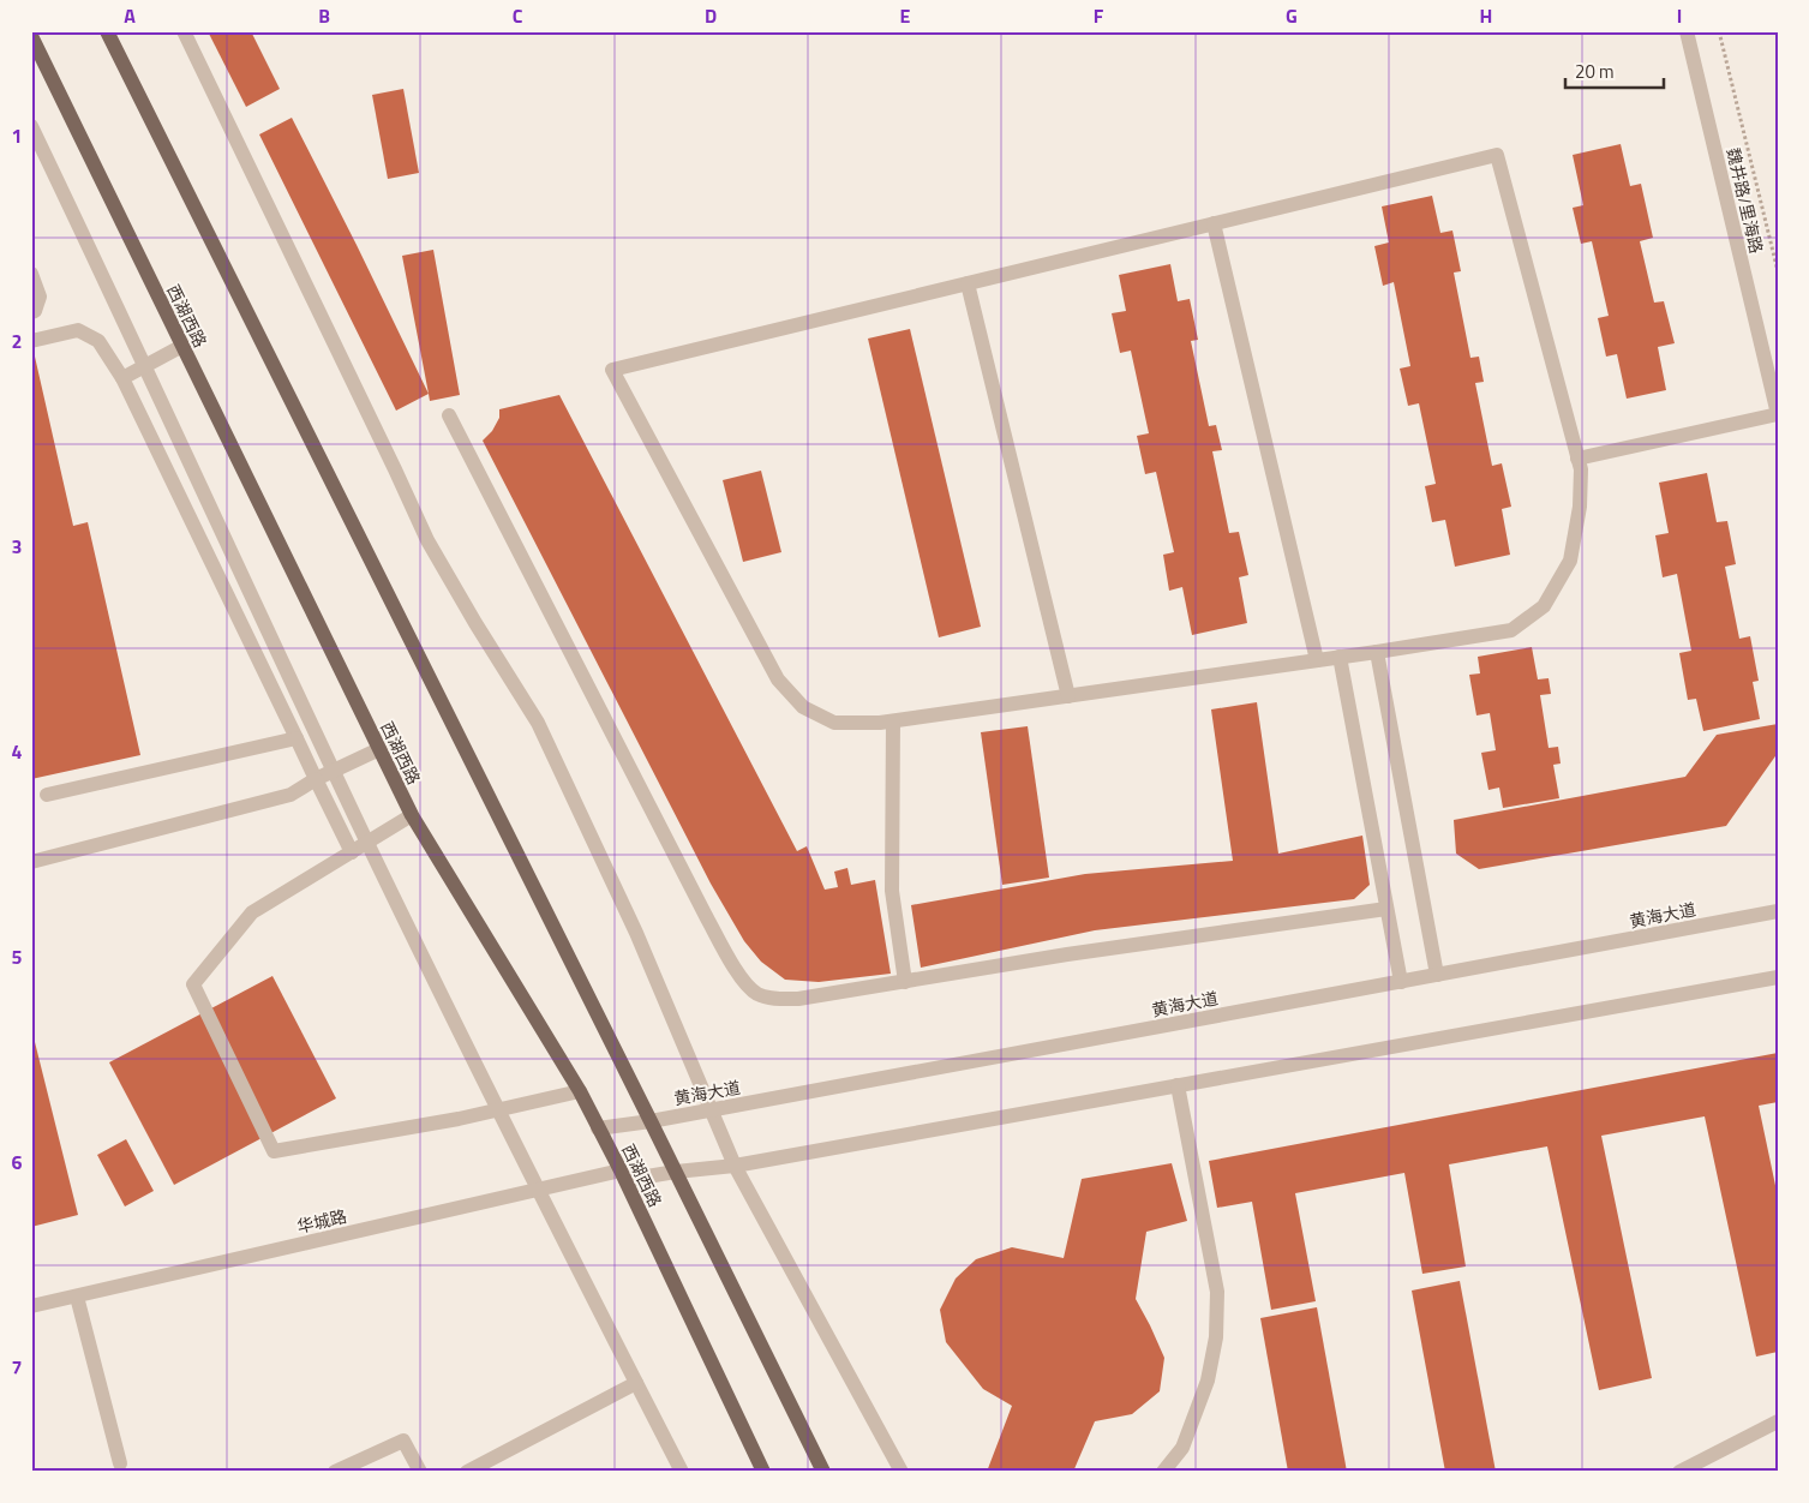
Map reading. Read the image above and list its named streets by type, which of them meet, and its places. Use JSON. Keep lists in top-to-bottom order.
{
  "streets": {
    "main road": ["西湖西路"],
    "street": ["魏井路/里海路", "黄海大道", "华城路"]
  },
  "crossings": [
    ["西湖西路", "黄海大道"],
    ["西湖西路", "华城路"]
  ],
  "scale_bar": "20 m",
  "grid": {
    "columns": [
      "A",
      "B",
      "C",
      "D",
      "E",
      "F",
      "G",
      "H",
      "I"
    ],
    "rows": [
      "1",
      "2",
      "3",
      "4",
      "5",
      "6",
      "7"
    ]
  }
}
